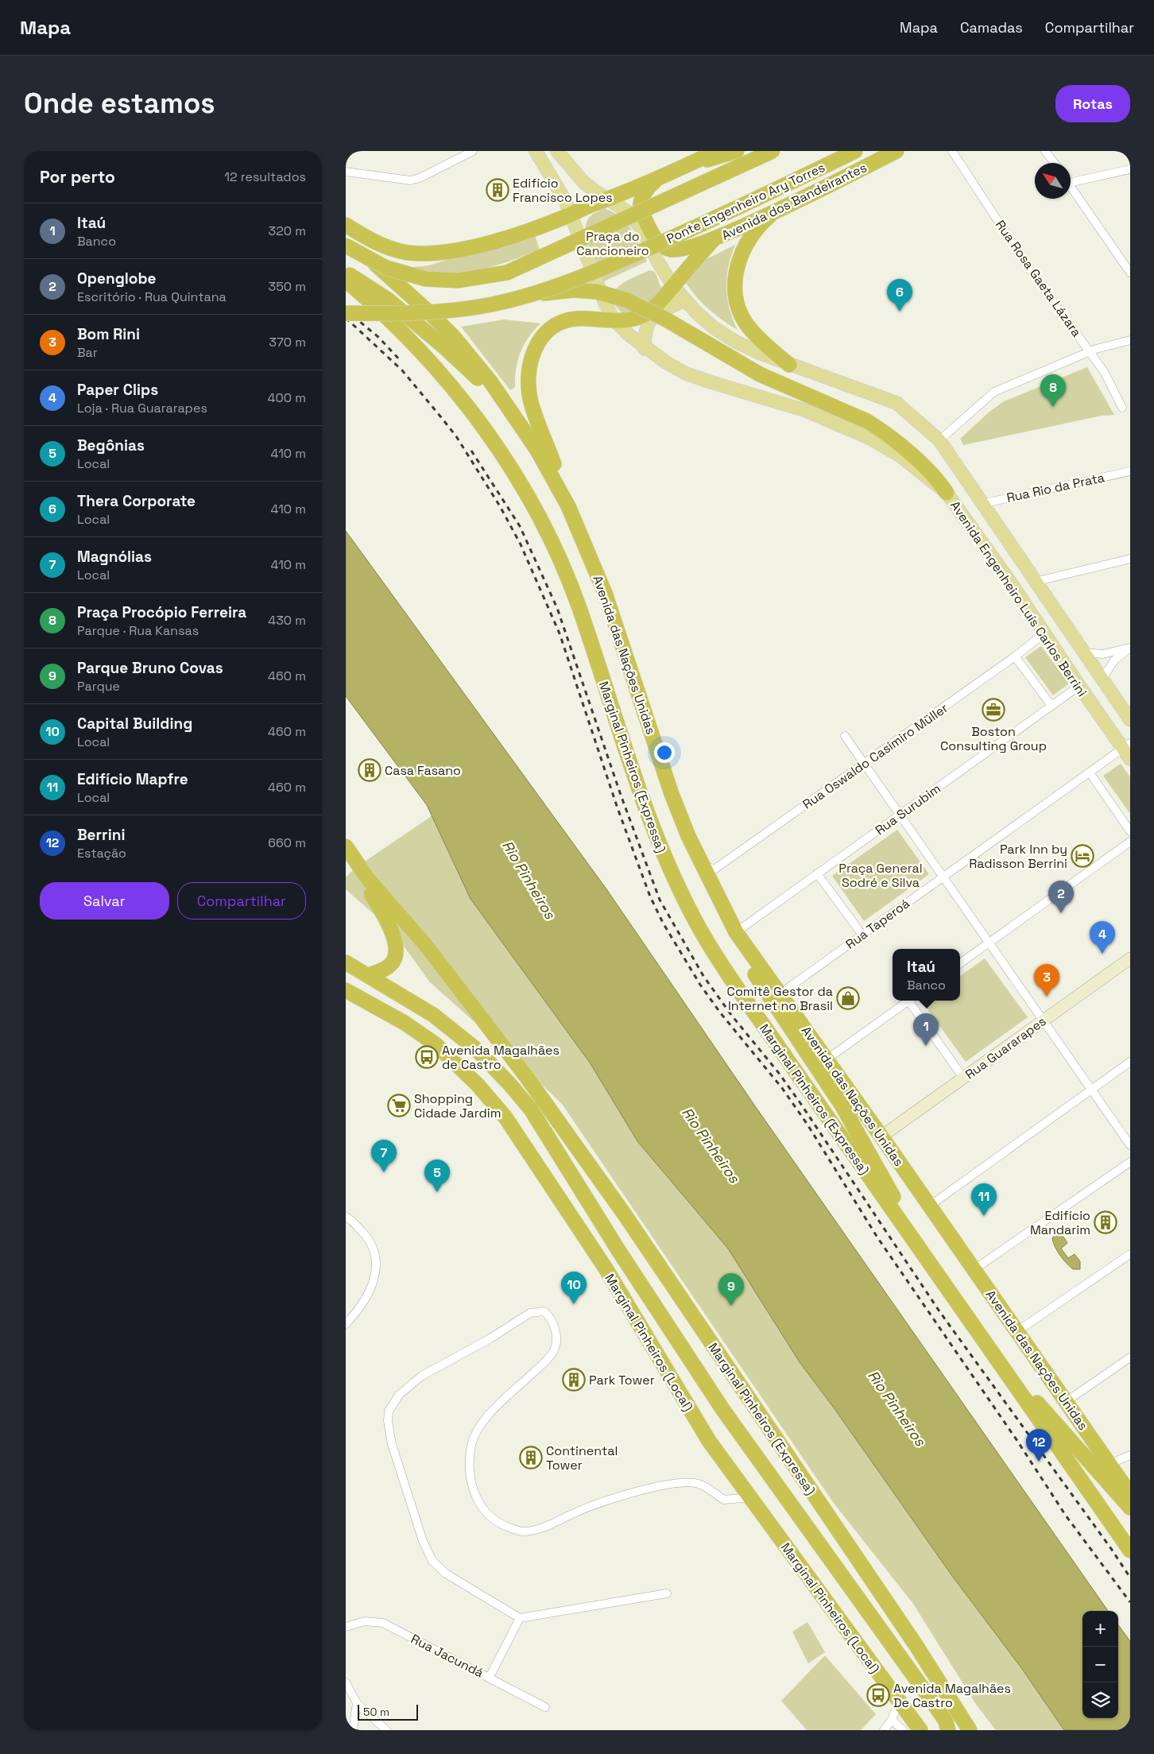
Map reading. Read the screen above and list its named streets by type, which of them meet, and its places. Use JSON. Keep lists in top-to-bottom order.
{
  "streets": {
    "highway": [
      "Avenida dos Bandeirantes",
      "Ponte Engenheiro Ary Torres",
      "Avenida das Nações Unidas",
      "Marginal Pinheiros (Expressa)",
      "Marginal Pinheiros (Local)"
    ],
    "main road": ["Avenida Engenheiro Luís Carlos Berrini"],
    "street": [
      "Rua Rosa Gaeta Lázara",
      "Rua Rio da Prata",
      "Rua Oswaldo Casimiro Müller",
      "Rua Surubim",
      "Rua Taperoá",
      "Rua Guararapes",
      "Rua Jacundá"
    ]
  },
  "crossings": [
    ["Rua Rio da Prata", "Avenida Engenheiro Luís Carlos Berrini"],
    ["Avenida Engenheiro Luís Carlos Berrini", "Rua Oswaldo Casimiro Müller"],
    ["Avenida Engenheiro Luís Carlos Berrini", "Rua Surubim"],
    ["Avenida Engenheiro Luís Carlos Berrini", "Rua Taperoá"],
    ["Avenida das Nações Unidas", "Rua Oswaldo Casimiro Müller"],
    ["Avenida das Nações Unidas", "Rua Surubim"],
    ["Avenida das Nações Unidas", "Rua Taperoá"],
    ["Avenida das Nações Unidas", "Rua Guararapes"]
  ],
  "water": ["Rio Pinheiros"],
  "parks": ["Praça do Cancioneiro", "Praça General Sodré e Silva"],
  "places": {
    "building": [
      "Edifício Francisco Lopes",
      "Casa Fasano",
      "Edifício Mandarim",
      "Park Tower",
      "Continental Tower"
    ],
    "office": ["Boston Consulting Group"],
    "hotel": ["Park Inn by Radisson Berrini"],
    "shop": ["Comitê Gestor da Internet no Brasil"],
    "bus stop": ["Avenida Magalhães de Castro", "Avenida Magalhães De Castro"],
    "supermarket": ["Shopping Cidade Jardim"]
  },
  "scale_bar": "50 m",
  "north": "top left",
  "page": {
    "header": "Mapa",
    "nav": ["Mapa", "Camadas", "Compartilhar"],
    "buttons": [
      "Rotas",
      ["Salvar", "Compartilhar"]
    ],
    "title": "Onde estamos",
    "heading": ["Por perto", "12 resultados"],
    "list": [
      {
        "mark": "1",
        "name": "Itaú",
        "note": "Banco",
        "value": "320 m"
      },
      {
        "mark": "2",
        "name": "Openglobe",
        "note": "Escritório · Rua Quintana",
        "value": "350 m"
      },
      {
        "mark": "3",
        "name": "Bom Rini",
        "note": "Bar",
        "value": "370 m"
      },
      {
        "mark": "4",
        "name": "Paper Clips",
        "note": "Loja · Rua Guararapes",
        "value": "400 m"
      },
      {
        "mark": "5",
        "name": "Begônias",
        "note": "Local",
        "value": "410 m"
      },
      {
        "mark": "6",
        "name": "Thera Corporate",
        "note": "Local",
        "value": "410 m"
      },
      {
        "mark": "7",
        "name": "Magnólias",
        "note": "Local",
        "value": "410 m"
      },
      {
        "mark": "8",
        "name": "Praça Procópio Ferreira",
        "note": "Parque · Rua Kansas",
        "value": "430 m"
      },
      {
        "mark": "9",
        "name": "Parque Bruno Covas",
        "note": "Parque",
        "value": "460 m"
      },
      {
        "mark": "10",
        "name": "Capital Building",
        "note": "Local",
        "value": "460 m"
      },
      {
        "mark": "11",
        "name": "Edifício Mapfre",
        "note": "Local",
        "value": "460 m"
      },
      {
        "mark": "12",
        "name": "Berrini",
        "note": "Estação",
        "value": "660 m"
      }
    ],
    "pins": [
      "6",
      "8",
      "2",
      "4",
      "3",
      "1",
      "7",
      "5",
      "11",
      "10",
      "9",
      "12"
    ],
    "popup": ["Itaú", "Banco"],
    "map_buttons": ["+", "−"],
    "scale": "50 m"
  }
}
